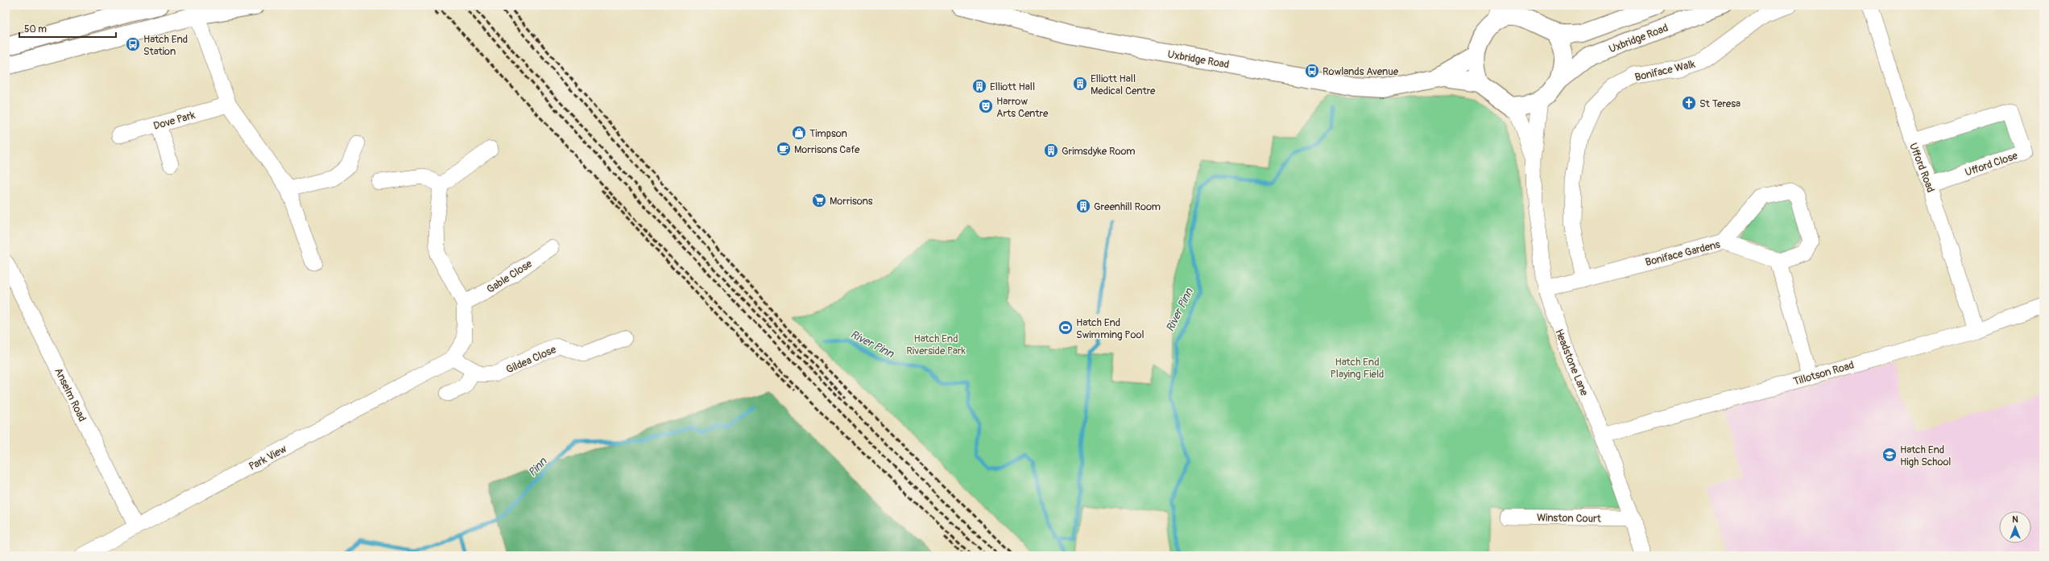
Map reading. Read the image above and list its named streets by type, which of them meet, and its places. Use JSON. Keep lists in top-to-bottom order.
{
  "streets": {
    "main road": ["Uxbridge Road"],
    "street": [
      "Boniface Walk",
      "Dove Park",
      "Ufford Close",
      "Ufford Road",
      "Boniface Gardens",
      "Gable Close",
      "Gildea Close",
      "Headstone Lane",
      "Tillotson Road",
      "Anselm Road",
      "Park View",
      "Winston Court"
    ]
  },
  "crossings": [
    ["Uxbridge Road", "Headstone Lane"],
    ["Boniface Walk", "Boniface Gardens"],
    ["Ufford Close", "Ufford Road"],
    ["Ufford Road", "Tillotson Road"],
    ["Boniface Gardens", "Headstone Lane"],
    ["Gildea Close", "Park View"],
    ["Headstone Lane", "Tillotson Road"],
    ["Headstone Lane", "Winston Court"],
    ["Anselm Road", "Park View"]
  ],
  "water": ["River Pinn", "Pinn"],
  "parks": ["Hatch End Riverside Park", "Hatch End Playing Field"],
  "places": {
    "bus stop": ["Hatch End Station", "Rowlands Avenue"],
    "building": [
      "Elliott Hall Medical Centre",
      "Elliott Hall",
      "Grimsdyke Room",
      "Greenhill Room"
    ],
    "church": ["St Teresa"],
    "theatre": ["Harrow Arts Centre"],
    "shop": ["Timpson"],
    "cafe": ["Morrisons Cafe"],
    "supermarket": ["Morrisons"],
    "sports": ["Hatch End Swimming Pool"],
    "school or university": ["Hatch End High School"]
  },
  "scale_bar": "50 m",
  "north": "top"
}
